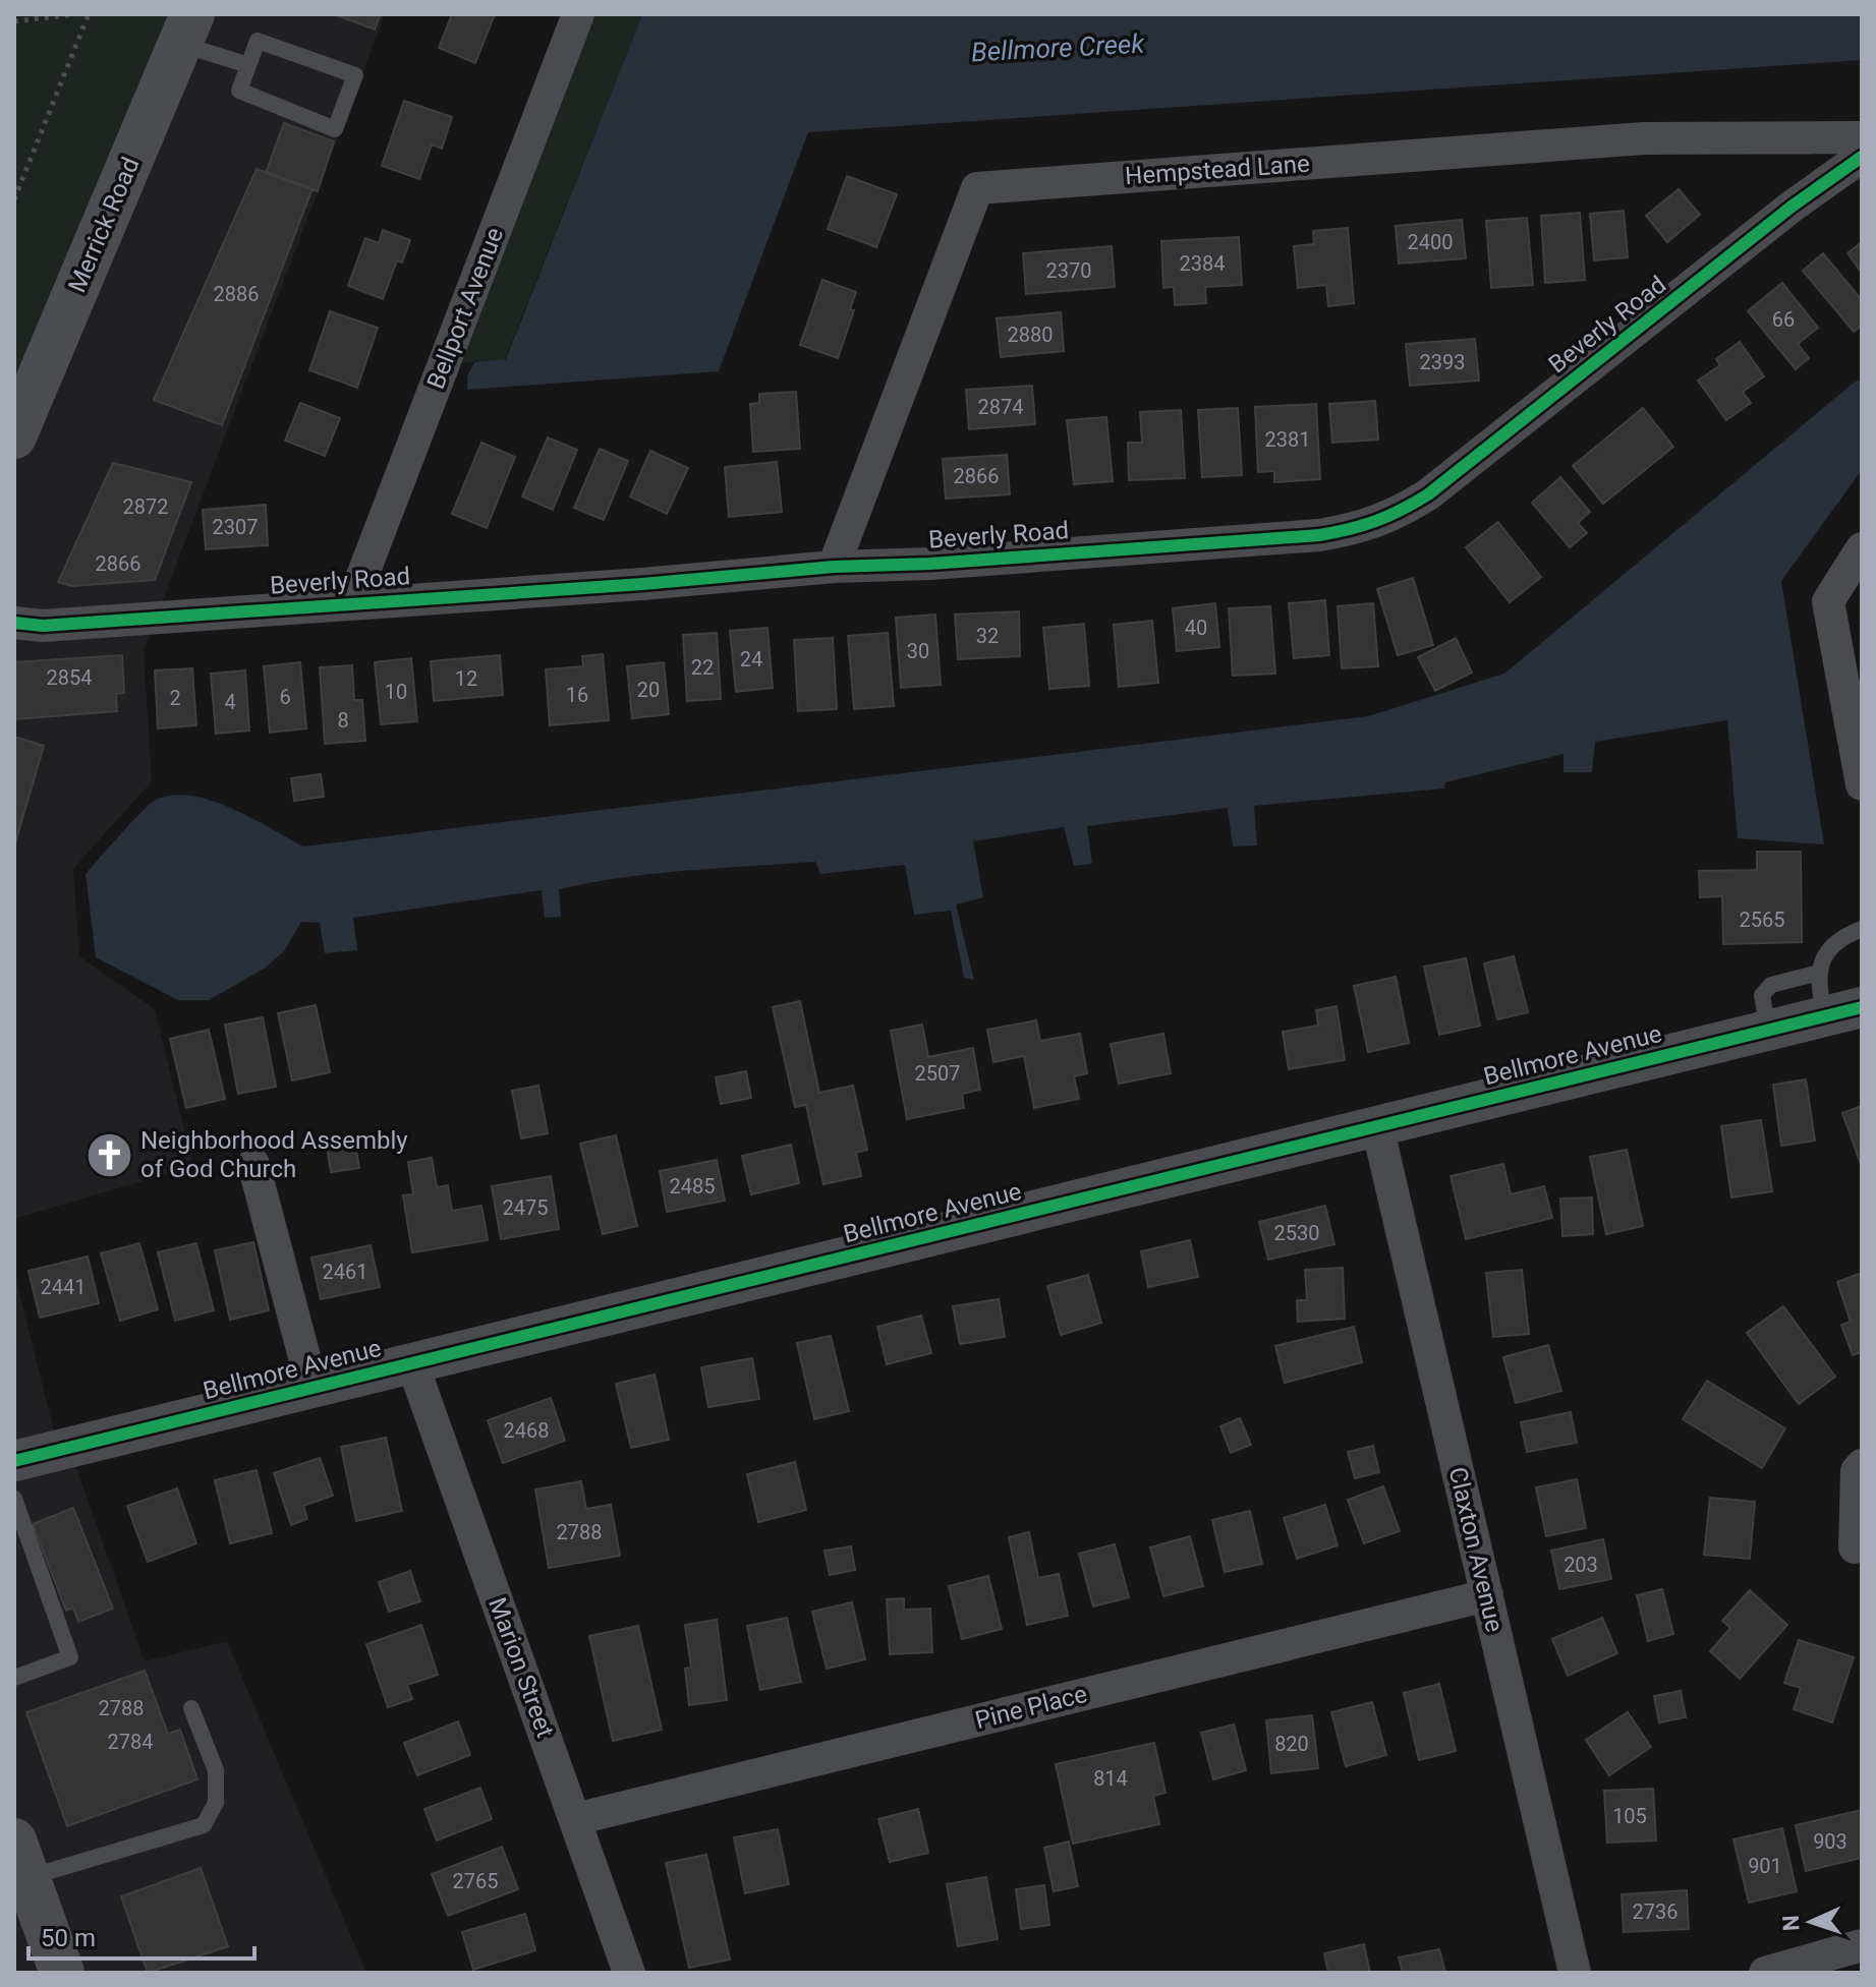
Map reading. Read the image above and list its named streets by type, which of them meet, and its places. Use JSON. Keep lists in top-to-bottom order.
{
  "streets": {
    "main road": ["Merrick Road"],
    "street": [
      "Hempstead Lane",
      "Bellport Avenue",
      "Beverly Road",
      "Bellmore Avenue",
      "Claxton Avenue",
      "Marion Street",
      "Pine Place"
    ]
  },
  "crossings": [
    ["Hempstead Lane", "Beverly Road"],
    ["Bellport Avenue", "Beverly Road"],
    ["Bellmore Avenue", "Claxton Avenue"],
    ["Bellmore Avenue", "Marion Street"],
    ["Claxton Avenue", "Pine Place"],
    ["Marion Street", "Pine Place"]
  ],
  "water": ["Bellmore Creek"],
  "places": {
    "church": ["Neighborhood Assembly of God Church"]
  },
  "house_numbers": [
    "2400",
    "2384",
    "2370",
    "2886",
    "66",
    "2880",
    "2393",
    "2874",
    "2381",
    "2866",
    "2872",
    "2307",
    "2866",
    "40",
    "32",
    "30",
    "24",
    "22",
    "2854",
    "12",
    "20",
    "10",
    "16",
    "6",
    "2",
    "4",
    "8",
    "2565",
    "2507",
    "2485",
    "2475",
    "2530",
    "2461",
    "2441",
    "2468",
    "2788",
    "203",
    "2788",
    "2784",
    "820",
    "814",
    "105",
    "903",
    "901",
    "2765",
    "2736"
  ],
  "scale_bar": "50 m",
  "north": "left"
}
